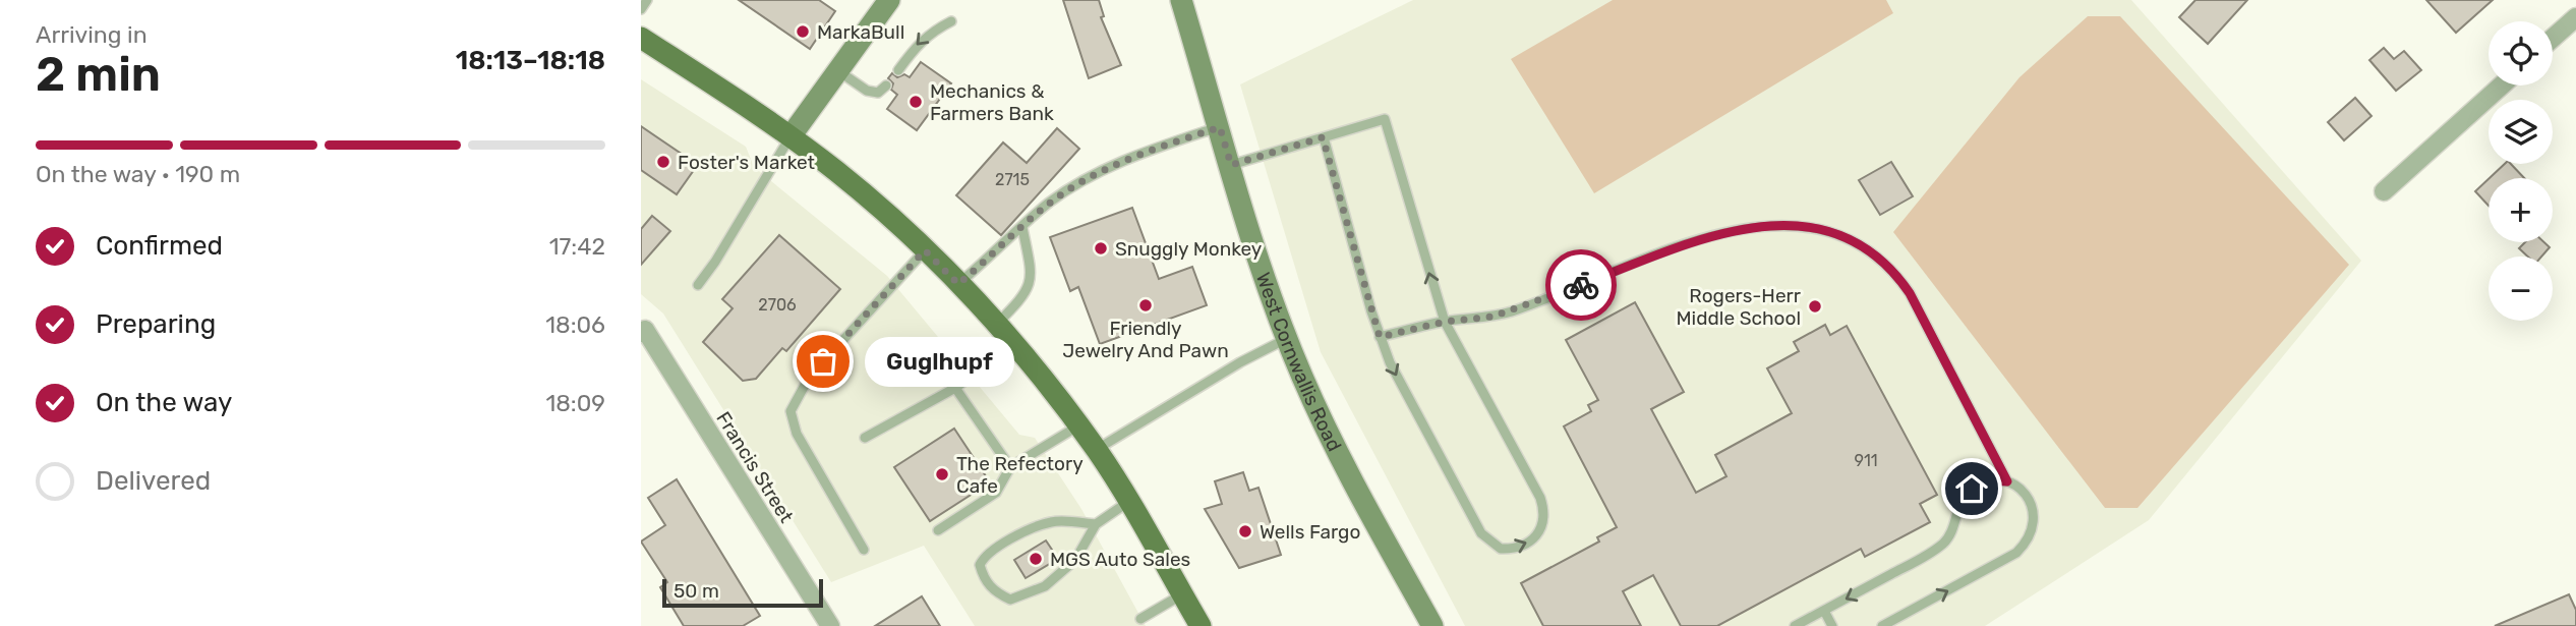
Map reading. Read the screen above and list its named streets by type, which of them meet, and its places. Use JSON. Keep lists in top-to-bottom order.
{
  "streets": {
    "street": ["West Cornwallis Road", "Francis Street"]
  },
  "places": [
    "MarkaBull",
    "Mechanics & Farmers Bank",
    "Foster's Market",
    "Snuggly Monkey",
    "Friendly Jewelry And Pawn",
    "Rogers-Herr Middle School",
    "Guglhupf",
    "The Refectory Cafe",
    "Wells Fargo",
    "MGS Auto Sales"
  ],
  "house_numbers": ["2715", "2706", "911"],
  "scale_bar": "50 m",
  "page": {
    "heading": ["2 min", "Arriving in", "18:13–18:18"],
    "map_buttons": ["+", "−"],
    "bar": "On the way · 190 m",
    "list": [
      ["Confirmed", "17:42"],
      ["Preparing", "18:06"],
      ["On the way", "18:09"],
      "Delivered"
    ],
    "bubble": "Guglhupf",
    "scale": "50 m"
  }
}
